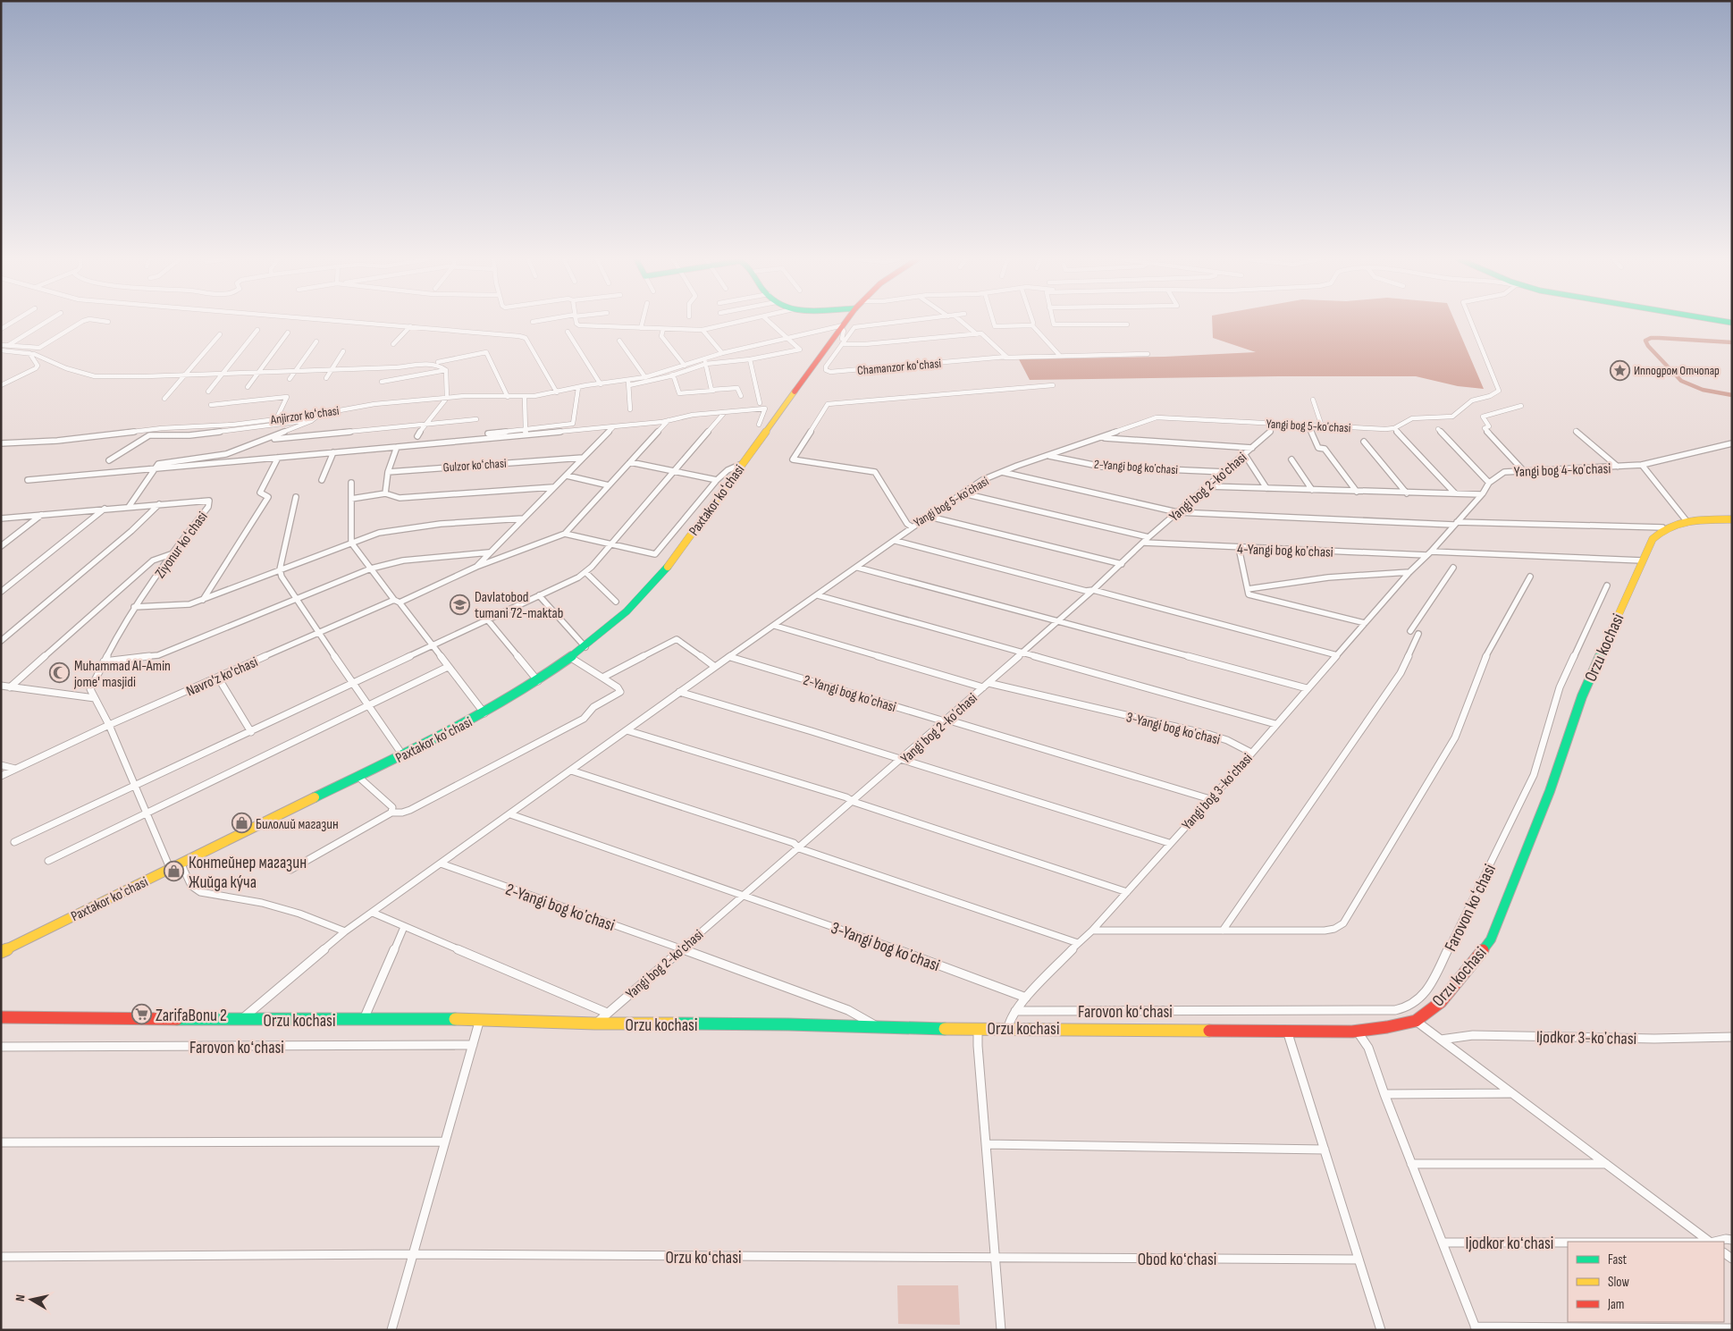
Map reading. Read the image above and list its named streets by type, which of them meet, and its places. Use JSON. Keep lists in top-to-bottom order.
{
  "streets": {
    "main road": ["Paxtakor koʻchasi", "Orzu kochasi"],
    "street": [
      "Chamanzor koʻchasi",
      "Anjirzor koʻchasi",
      "Yangi bog 5-koʼchasi",
      "Gulzor koʻchasi",
      "2-Yangi bog koʼchasi",
      "Yangi bog 4-koʼchasi",
      "Yangi bog 2-koʼchasi",
      "Ziyonur koʻchasi",
      "4-Yangi bog koʼchasi",
      "Navro'z ko'chasi",
      "3-Yangi bog koʼchasi",
      "Yangi bog 3-koʼchasi",
      "Farovon koʻchasi",
      "Ijodkor 3-koʼchasi",
      "Ijodkor koʻchasi",
      "Orzu koʻchasi",
      "Obod koʻchasi"
    ]
  },
  "crossings": [
    ["Anjirzor koʻchasi", "Paxtakor koʻchasi"],
    ["Yangi bog 5-koʼchasi", "2-Yangi bog koʼchasi"],
    ["Yangi bog 5-koʼchasi", "Yangi bog 2-koʼchasi"],
    ["2-Yangi bog koʼchasi", "Yangi bog 2-koʼchasi"],
    ["Yangi bog 4-koʼchasi", "4-Yangi bog koʼchasi"],
    ["Yangi bog 4-koʼchasi", "Yangi bog 3-koʼchasi"],
    ["Yangi bog 2-koʼchasi", "4-Yangi bog koʼchasi"],
    ["Yangi bog 2-koʼchasi", "Orzu kochasi"],
    ["Yangi bog 2-koʼchasi", "3-Yangi bog koʼchasi"],
    ["4-Yangi bog koʼchasi", "Orzu kochasi"],
    ["4-Yangi bog koʼchasi", "Yangi bog 3-koʼchasi"],
    ["Orzu kochasi", "Yangi bog 3-koʼchasi"],
    ["Orzu kochasi", "Ijodkor koʻchasi"],
    ["3-Yangi bog koʼchasi", "Yangi bog 3-koʼchasi"],
    ["Yangi bog 3-koʼchasi", "Farovon koʻchasi"],
    ["Orzu koʻchasi", "Obod koʻchasi"]
  ],
  "places": {
    "place": ["Ипподром Отчопар"],
    "school or university": ["Davlatobod tumani 72-maktab"],
    "mosque": ["Muhammad Al-Amin jome' masjidi"],
    "shop": ["Билолий магазин", "Контейнер магазин Жийда ку́ча"],
    "supermarket": ["ZarifaBonu 2"]
  },
  "legend": ["Fast", "Slow", "Jam"],
  "north": "left"
}
